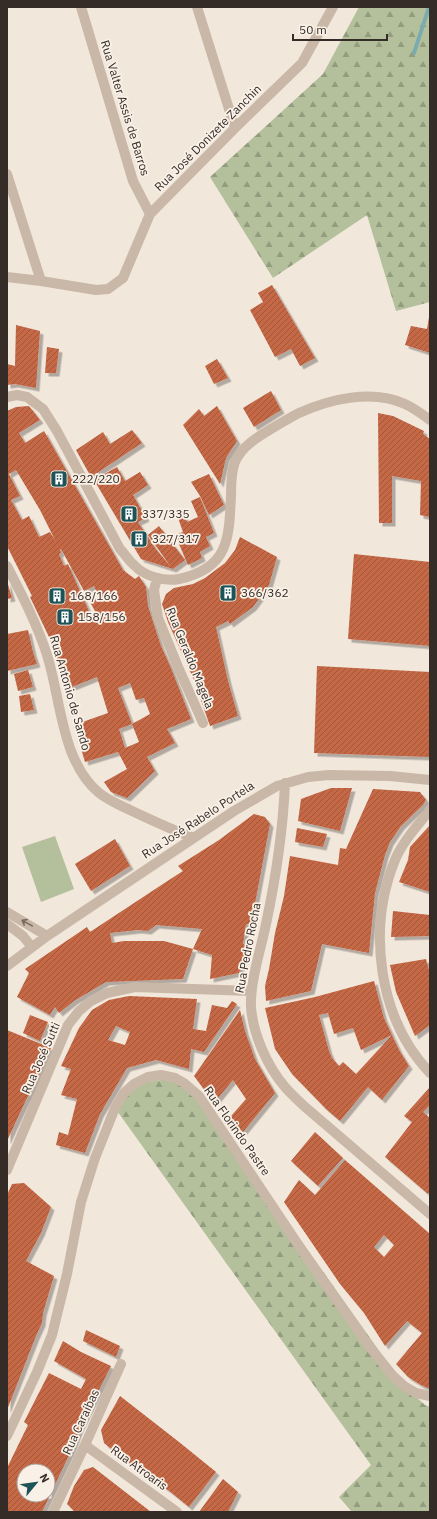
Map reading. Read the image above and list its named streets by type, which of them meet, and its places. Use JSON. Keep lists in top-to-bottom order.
{
  "streets": {
    "street": [
      "Rua Valter Assis de Barros",
      "Rua José Donizete Zanchin",
      "Rua Geraldo Magela",
      "Rua Antonio de Sando",
      "Rua José Rabelo Portela",
      "Rua Pedro Rocha",
      "Rua José Sutti",
      "Rua Florindo Pastre",
      "Rua Caraíbas",
      "Rua Atroaris"
    ]
  },
  "crossings": [
    ["Rua Valter Assis de Barros", "Rua José Donizete Zanchin"],
    ["Rua Antonio de Sando", "Rua José Rabelo Portela"],
    ["Rua José Rabelo Portela", "Rua Pedro Rocha"],
    ["Rua Pedro Rocha", "Rua José Sutti"],
    ["Rua Caraíbas", "Rua Atroaris"]
  ],
  "places": {
    "building": [
      "222/220",
      "337/335",
      "327/317",
      "366/362",
      "168/166",
      "158/156"
    ]
  },
  "scale_bar": "50 m",
  "north": "top right"
}
